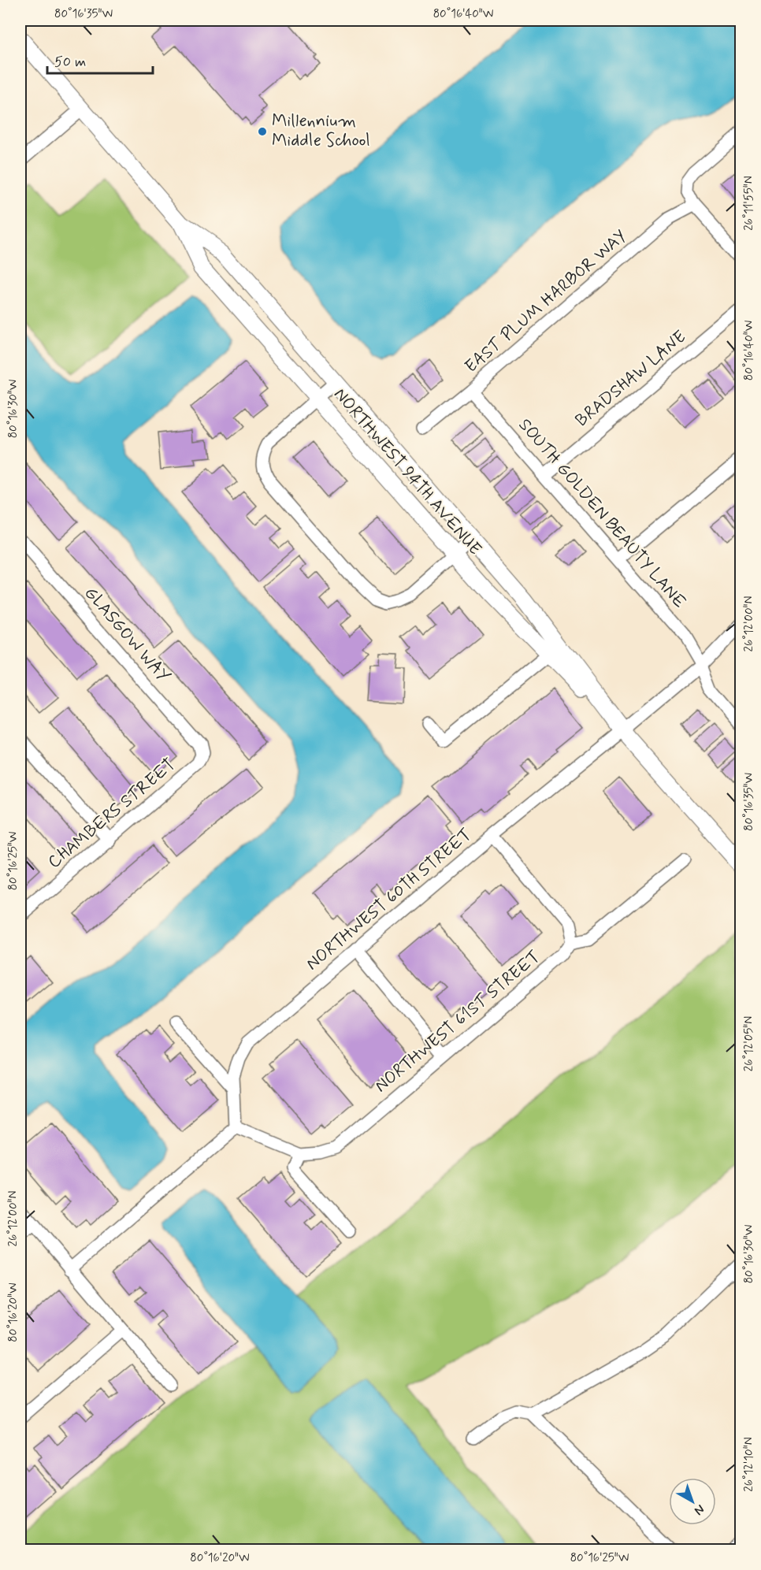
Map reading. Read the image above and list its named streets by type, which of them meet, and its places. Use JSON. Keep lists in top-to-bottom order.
{
  "streets": {
    "street": [
      "EAST PLUM HARBOR WAY",
      "BRADSHAW LANE",
      "NORTHWEST 94TH AVENUE",
      "SOUTH GOLDEN BEAUTY LANE",
      "GLASGOW WAY",
      "CHAMBERS STREET",
      "NORTHWEST 60TH STREET",
      "NORTHWEST 61ST STREET"
    ]
  },
  "crossings": [
    ["EAST PLUM HARBOR WAY", "SOUTH GOLDEN BEAUTY LANE"],
    ["BRADSHAW LANE", "SOUTH GOLDEN BEAUTY LANE"],
    ["NORTHWEST 94TH AVENUE", "NORTHWEST 60TH STREET"],
    ["SOUTH GOLDEN BEAUTY LANE", "NORTHWEST 60TH STREET"],
    ["GLASGOW WAY", "CHAMBERS STREET"],
    ["NORTHWEST 60TH STREET", "NORTHWEST 61ST STREET"]
  ],
  "places": ["Millennium Middle School"],
  "scale_bar": "50 m",
  "north": "bottom right",
  "coordinates": [
    "80°16'35\"W",
    "80°16'40\"W",
    "26°11'55\"N",
    "80°16'30\"W",
    "26°12'00\"N",
    "80°16'25\"W",
    "26°12'05\"N",
    "80°16'20\"W",
    "26°12'10\"N"
  ]
}
